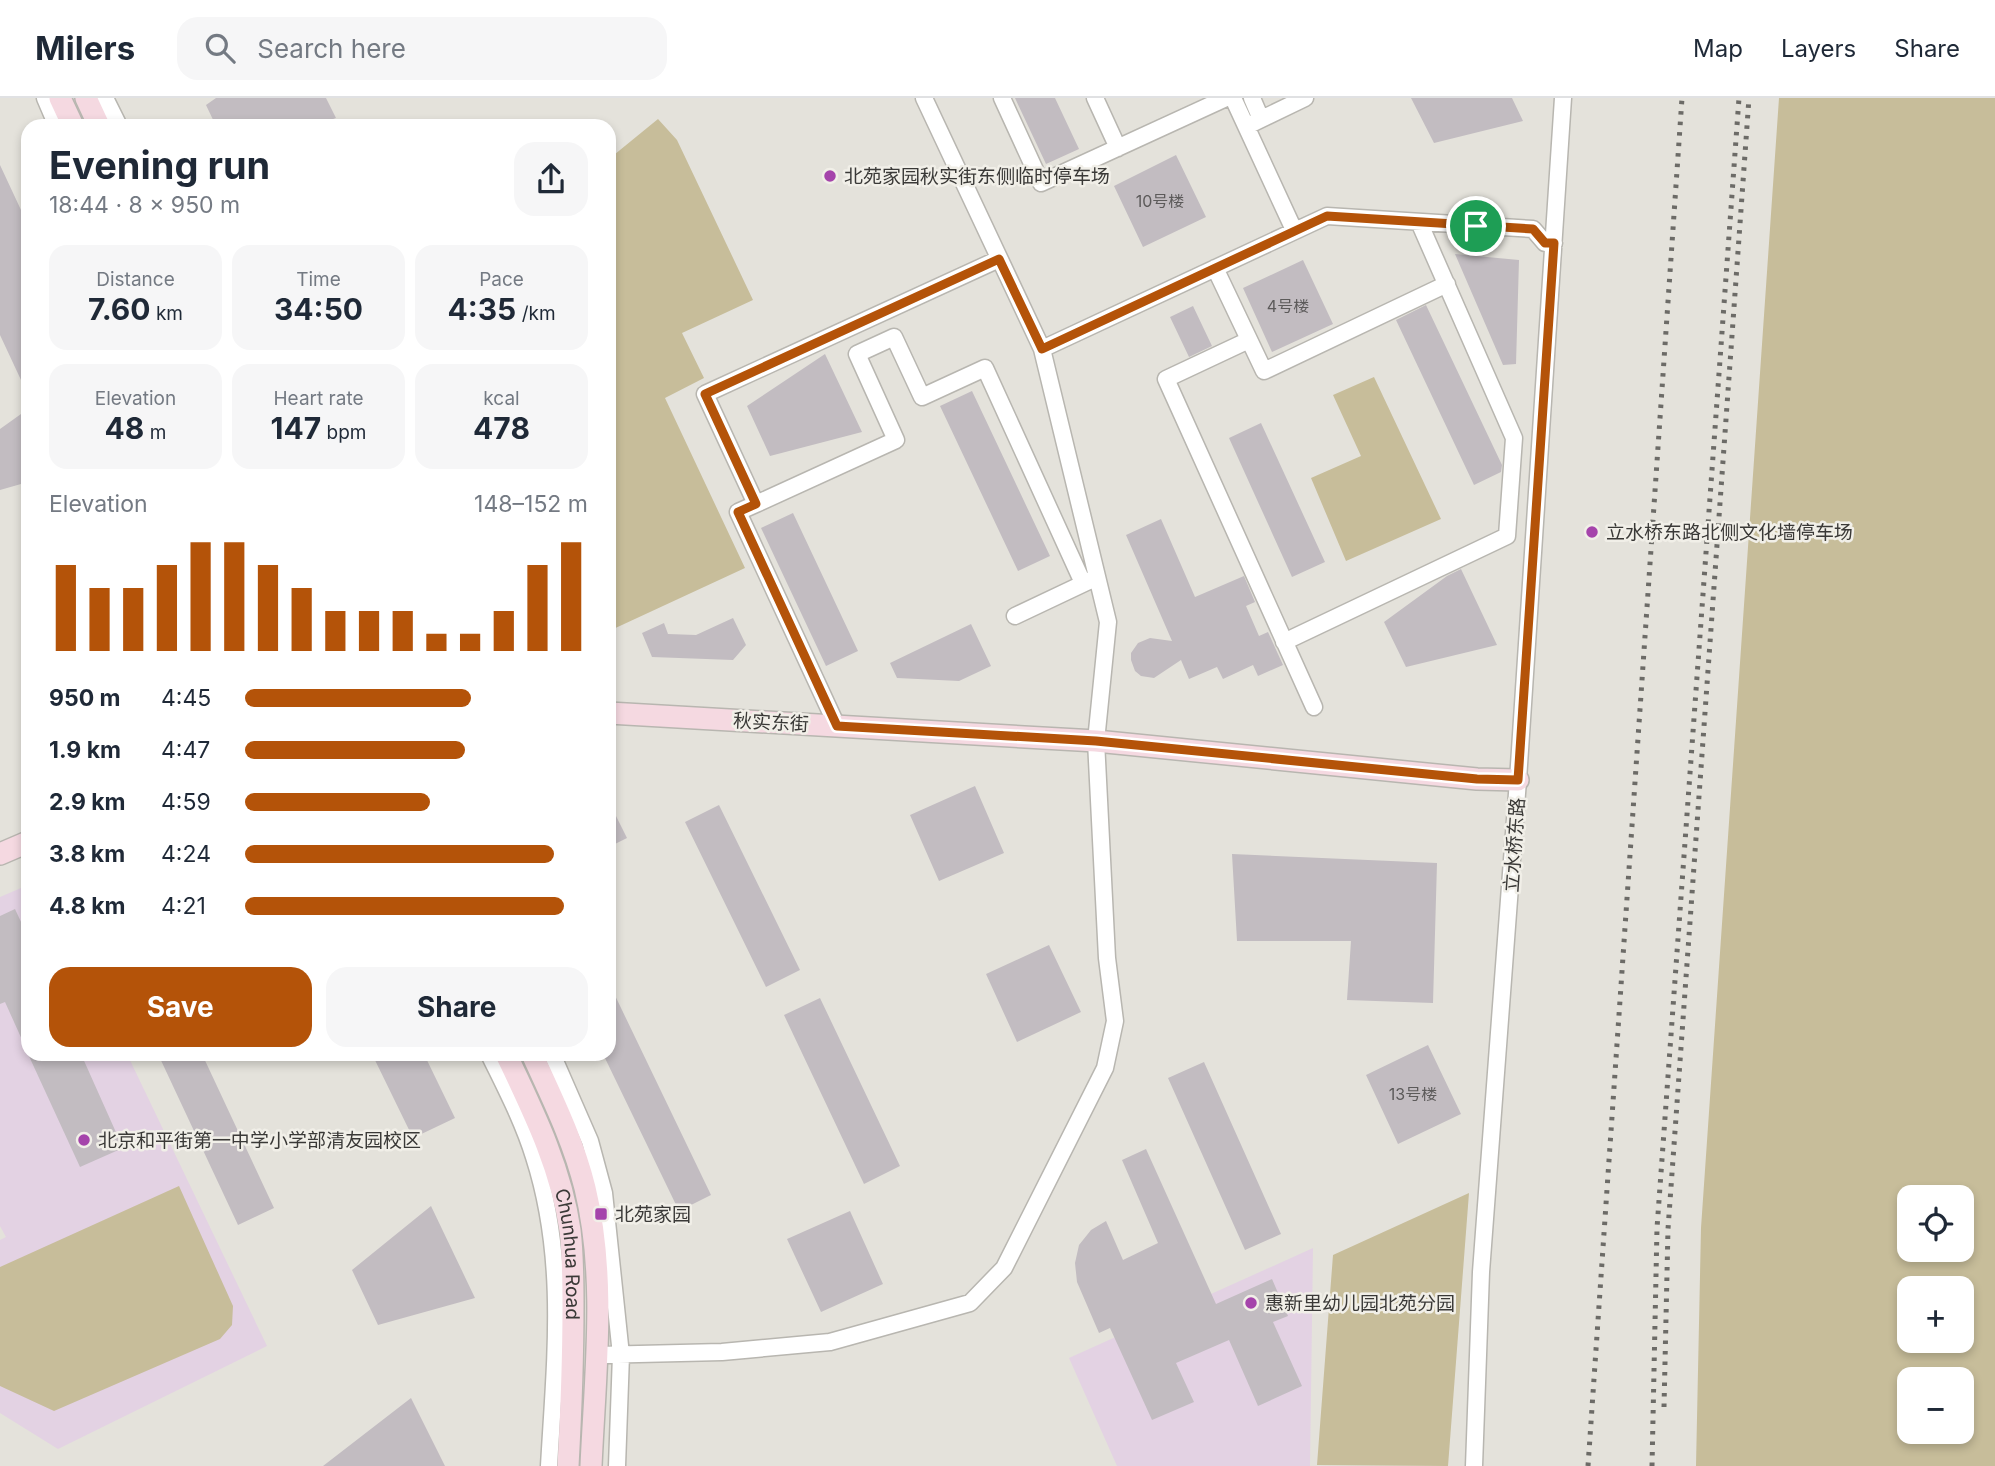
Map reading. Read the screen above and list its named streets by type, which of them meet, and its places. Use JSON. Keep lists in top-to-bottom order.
{
  "streets": {
    "street": ["秋实东街", "立水桥东路", "Chunhua Road"]
  },
  "crossings": [
    ["秋实东街", "立水桥东路"]
  ],
  "places": {
    "other": [
      "北苑家园秋实街东侧临时停车场",
      "立水桥东路北侧文化墙停车场",
      "北京和平街第一中学小学部清友园校区",
      "惠新里幼儿园北苑分园"
    ],
    "transit": ["北苑家园"]
  },
  "house_numbers": ["10号楼", "4号楼", "13号楼"],
  "page": {
    "header": "Milers",
    "search": "Search here",
    "nav": ["Map", "Layers", "Share"],
    "heading": ["Evening run", "18:44 · 8 × 950 m"],
    "stats": [
      ["Distance", "7.60 km"],
      ["Time", "34:50"],
      ["Pace", "4:35 /km"],
      ["Elevation", "48 m"],
      ["Heart rate", "147 bpm"],
      ["kcal", "478"]
    ],
    "chart": ["Elevation", "148–152 m"],
    "list": [
      {
        "name": "950 m",
        "note": "4:45"
      },
      {
        "name": "1.9 km",
        "note": "4:47"
      },
      {
        "name": "2.9 km",
        "note": "4:59"
      },
      {
        "name": "3.8 km",
        "note": "4:24"
      },
      {
        "name": "4.8 km",
        "note": "4:21"
      }
    ],
    "buttons": ["Save", "Share"],
    "map_buttons": ["+", "−"]
  }
}
